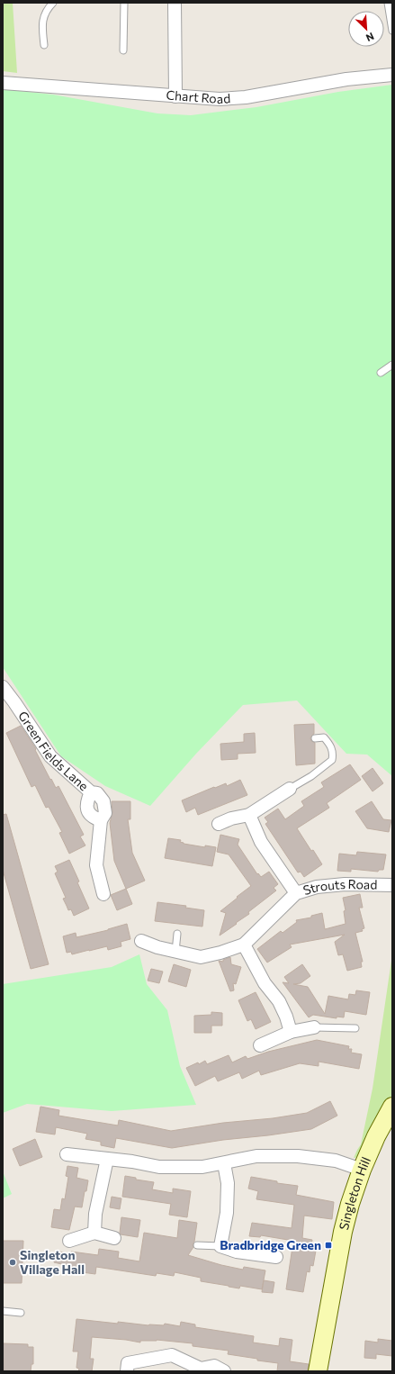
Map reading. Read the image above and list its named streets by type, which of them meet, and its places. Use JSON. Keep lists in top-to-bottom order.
{
  "streets": {
    "street": [
      "Chart Road",
      "Green Fields Lane",
      "Strouts Road",
      "Singleton Hill"
    ]
  },
  "places": {
    "transit": ["Bradbridge Green"],
    "other": ["Singleton Village Hall"]
  },
  "north": "bottom right"
}
